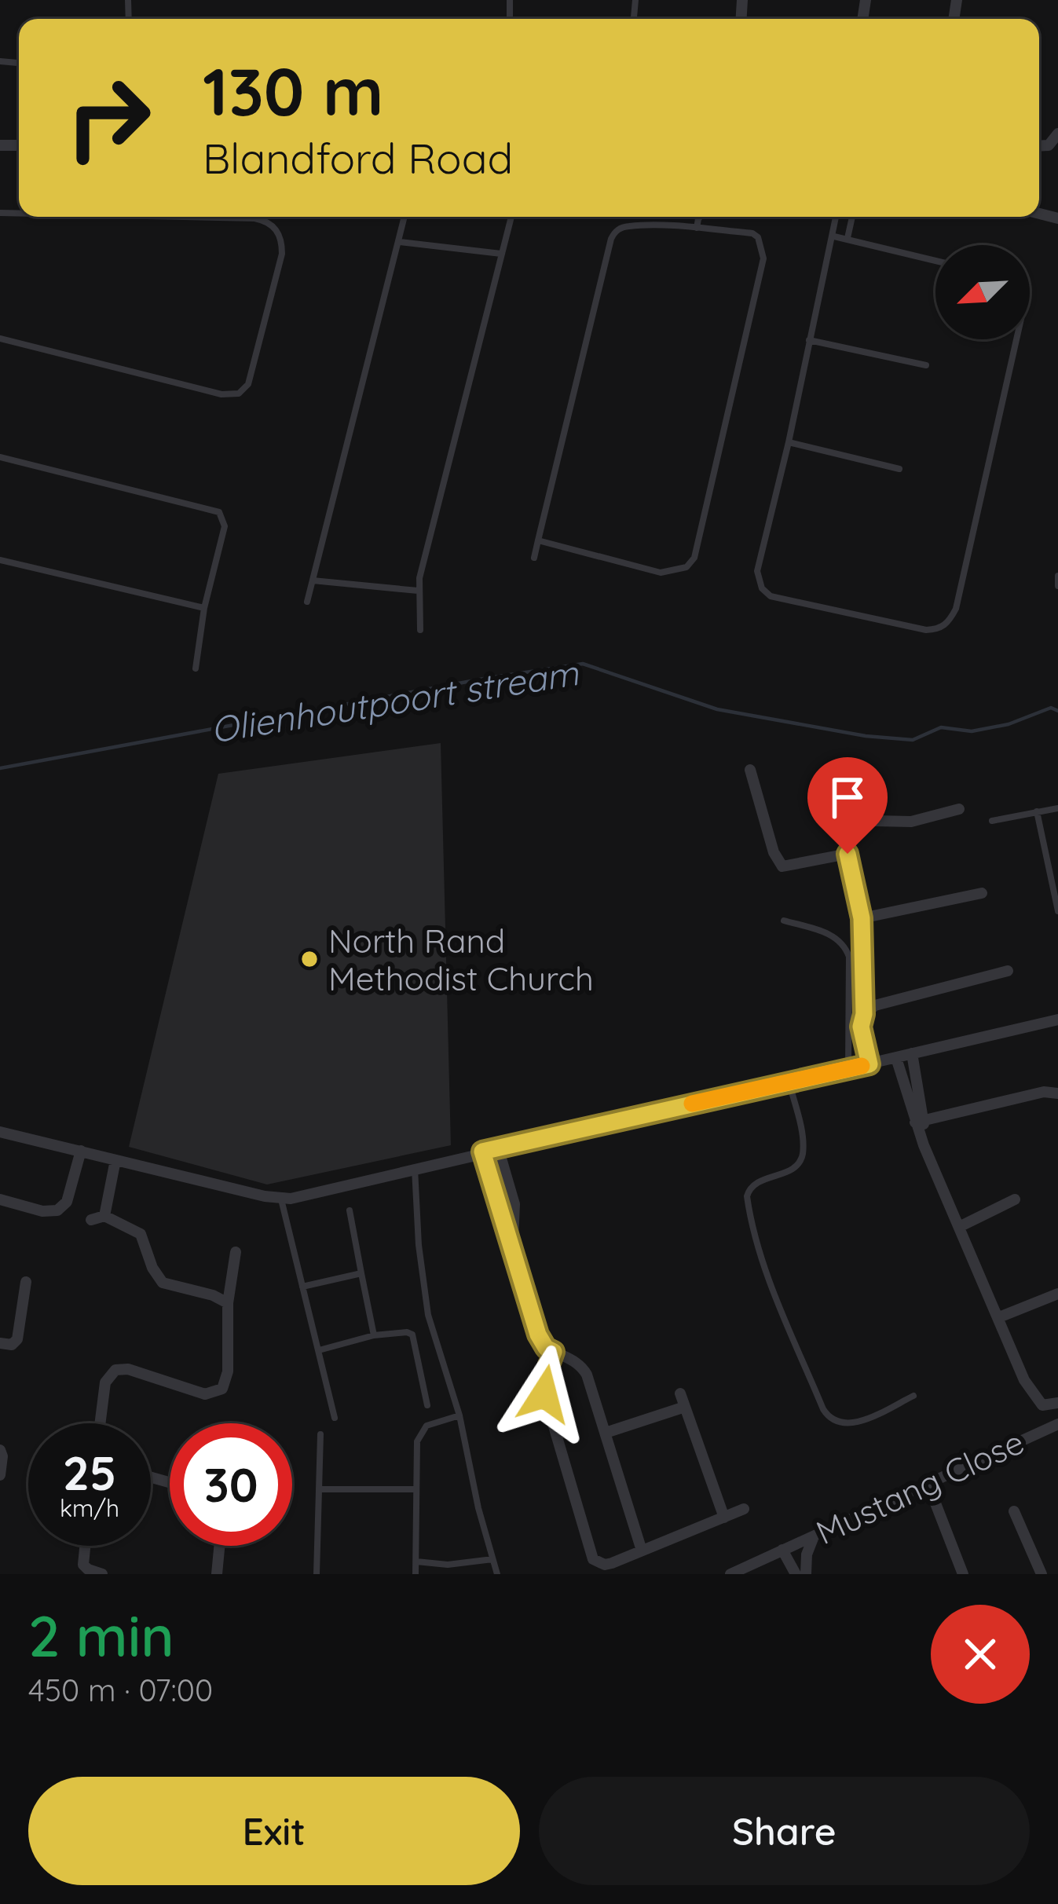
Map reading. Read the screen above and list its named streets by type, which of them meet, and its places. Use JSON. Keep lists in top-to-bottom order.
{
  "streets": {
    "street": ["Mustang Close"]
  },
  "water": ["Olienhoutpoort stream"],
  "places": ["North Rand Methodist Church"],
  "north": "bottom left",
  "page": {
    "turn": ["130 m", "Blandford Road"],
    "speed": "25 km/h",
    "limit": "30",
    "heading": ["2 min", "450 m · 07:00"],
    "buttons": ["Exit", "Share"]
  }
}
